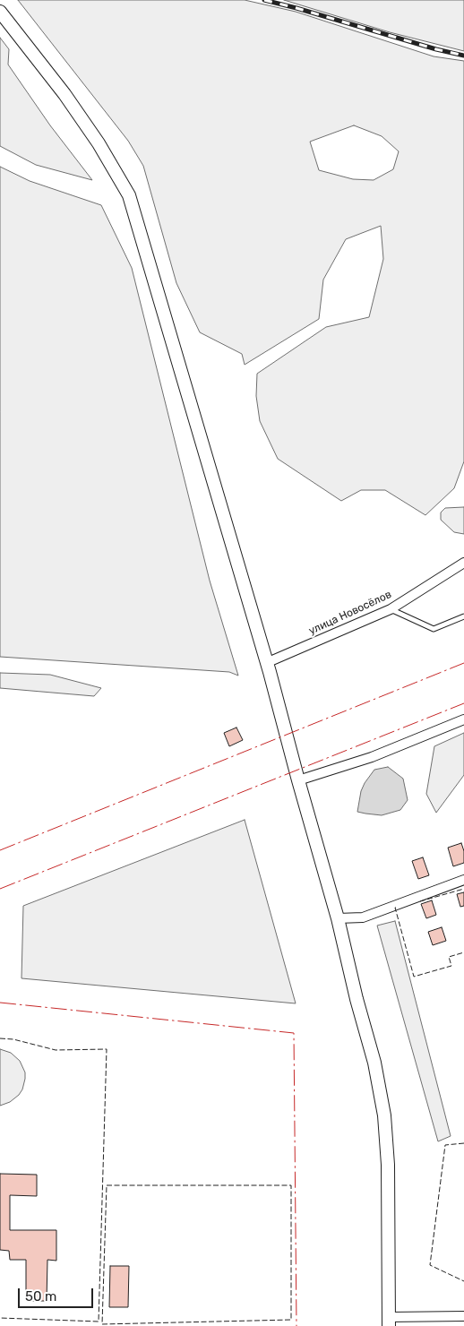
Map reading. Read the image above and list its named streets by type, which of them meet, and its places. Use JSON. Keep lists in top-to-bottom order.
{
  "streets": {
    "street": ["улица Новосёлов"]
  },
  "scale_bar": "50 m"
}
